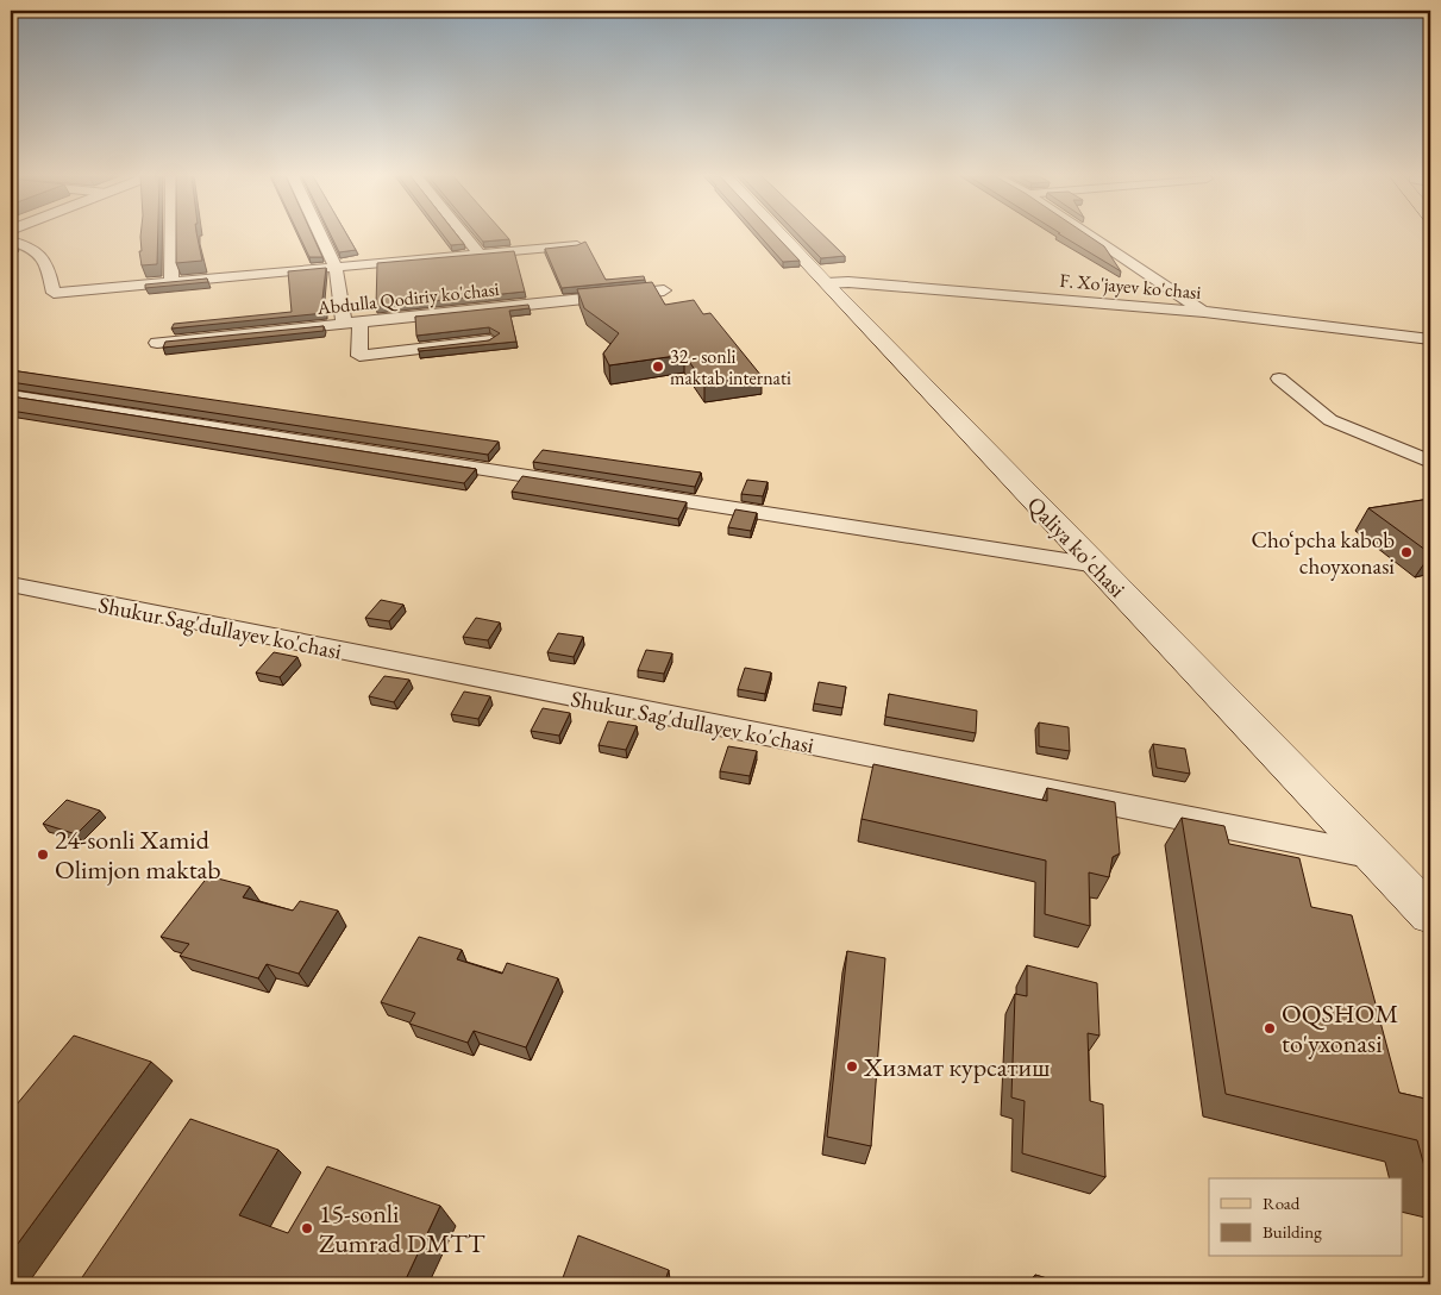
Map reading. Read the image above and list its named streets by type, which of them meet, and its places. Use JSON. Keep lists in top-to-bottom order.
{
  "streets": {
    "main road": ["Qaliya ko'chasi"],
    "street": ["F. Xo'jayev ko'chasi", "Abdulla Qodiriy ko'chasi", "Shukur Sag'dullayev ko'chasi"]
  },
  "crossings": [
    ["F. Xo'jayev ko'chasi", "Qaliya ko'chasi"],
    ["Qaliya ko'chasi", "Shukur Sag'dullayev ko'chasi"]
  ],
  "places": [
    "32 - sonli maktab internati",
    "Cho‘pcha kabob choyxonasi",
    "24-sonli Xamid Olimjon maktab",
    "OQSHOM to'yxonasi",
    "Хизмат курсатиш",
    "15-sonli Zumrad DMTT"
  ],
  "legend": ["Road", "Building"]
}
